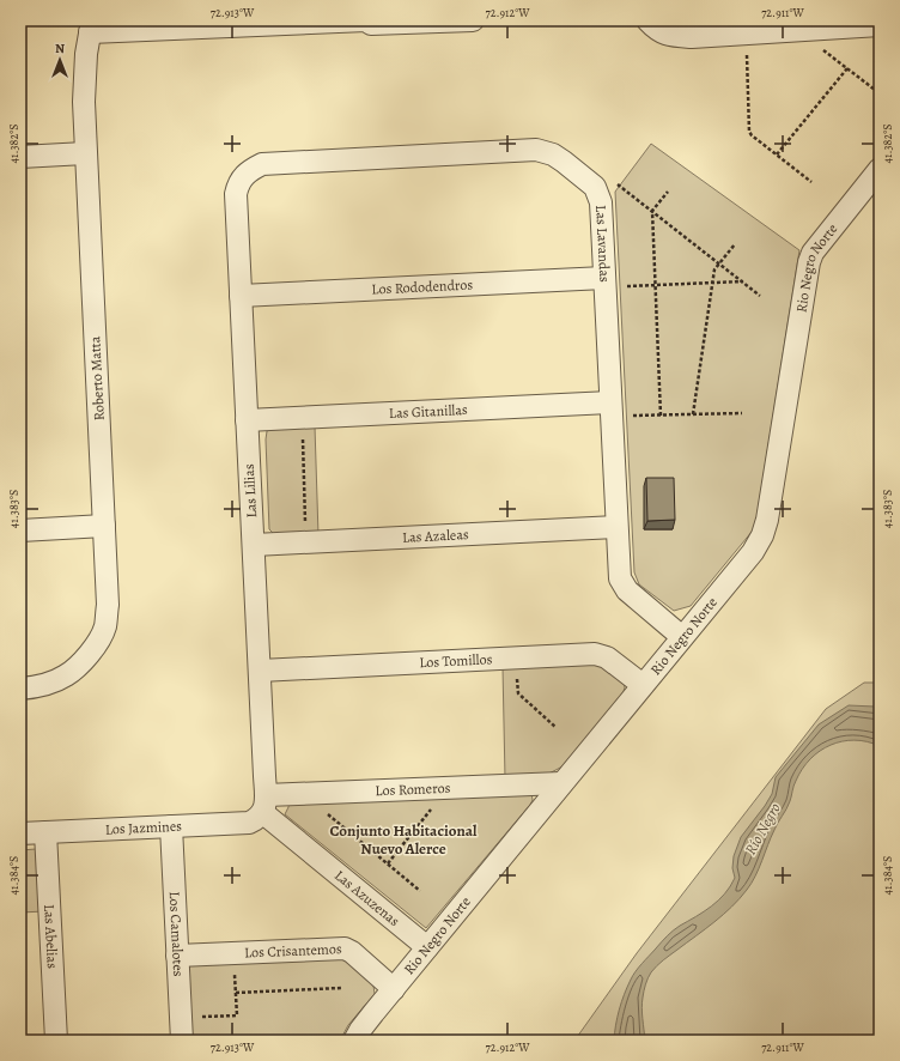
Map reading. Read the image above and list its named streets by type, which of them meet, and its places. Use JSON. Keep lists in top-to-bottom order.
{
  "streets": {
    "street": [
      "Las Lavandas",
      "Rio Negro Norte",
      "Los Rododendros",
      "Roberto Matta",
      "Las Gitanillas",
      "Las Lilias",
      "Las Azaleas",
      "Los Tomillos",
      "Los Romeros",
      "Los Jazmines",
      "Las Azuzenas",
      "Los Camalotes",
      "Las Abelias",
      "Los Crisantemos"
    ]
  },
  "crossings": [
    ["Las Lavandas", "Rio Negro Norte"],
    ["Las Lavandas", "Los Rododendros"],
    ["Las Lavandas", "Las Gitanillas"],
    ["Las Lavandas", "Las Lilias"],
    ["Las Lavandas", "Las Azaleas"],
    ["Rio Negro Norte", "Los Tomillos"],
    ["Rio Negro Norte", "Los Romeros"],
    ["Rio Negro Norte", "Las Azuzenas"],
    ["Rio Negro Norte", "Los Crisantemos"],
    ["Los Rododendros", "Las Lilias"],
    ["Las Gitanillas", "Las Lilias"],
    ["Las Lilias", "Las Azaleas"],
    ["Las Lilias", "Los Tomillos"],
    ["Las Lilias", "Los Romeros"],
    ["Las Lilias", "Los Jazmines"],
    ["Las Lilias", "Las Azuzenas"],
    ["Los Romeros", "Los Jazmines"],
    ["Los Romeros", "Las Azuzenas"],
    ["Los Jazmines", "Las Azuzenas"],
    ["Los Jazmines", "Los Camalotes"],
    ["Los Jazmines", "Las Abelias"],
    ["Los Camalotes", "Los Crisantemos"]
  ],
  "districts": ["Conjunto Habitacional Nuevo Alerce"],
  "water": ["Río Negro"],
  "north": "top",
  "coordinates": [
    "72.913°W",
    "72.912°W",
    "72.911°W",
    "41.382°S",
    "41.383°S",
    "41.384°S"
  ]
}
